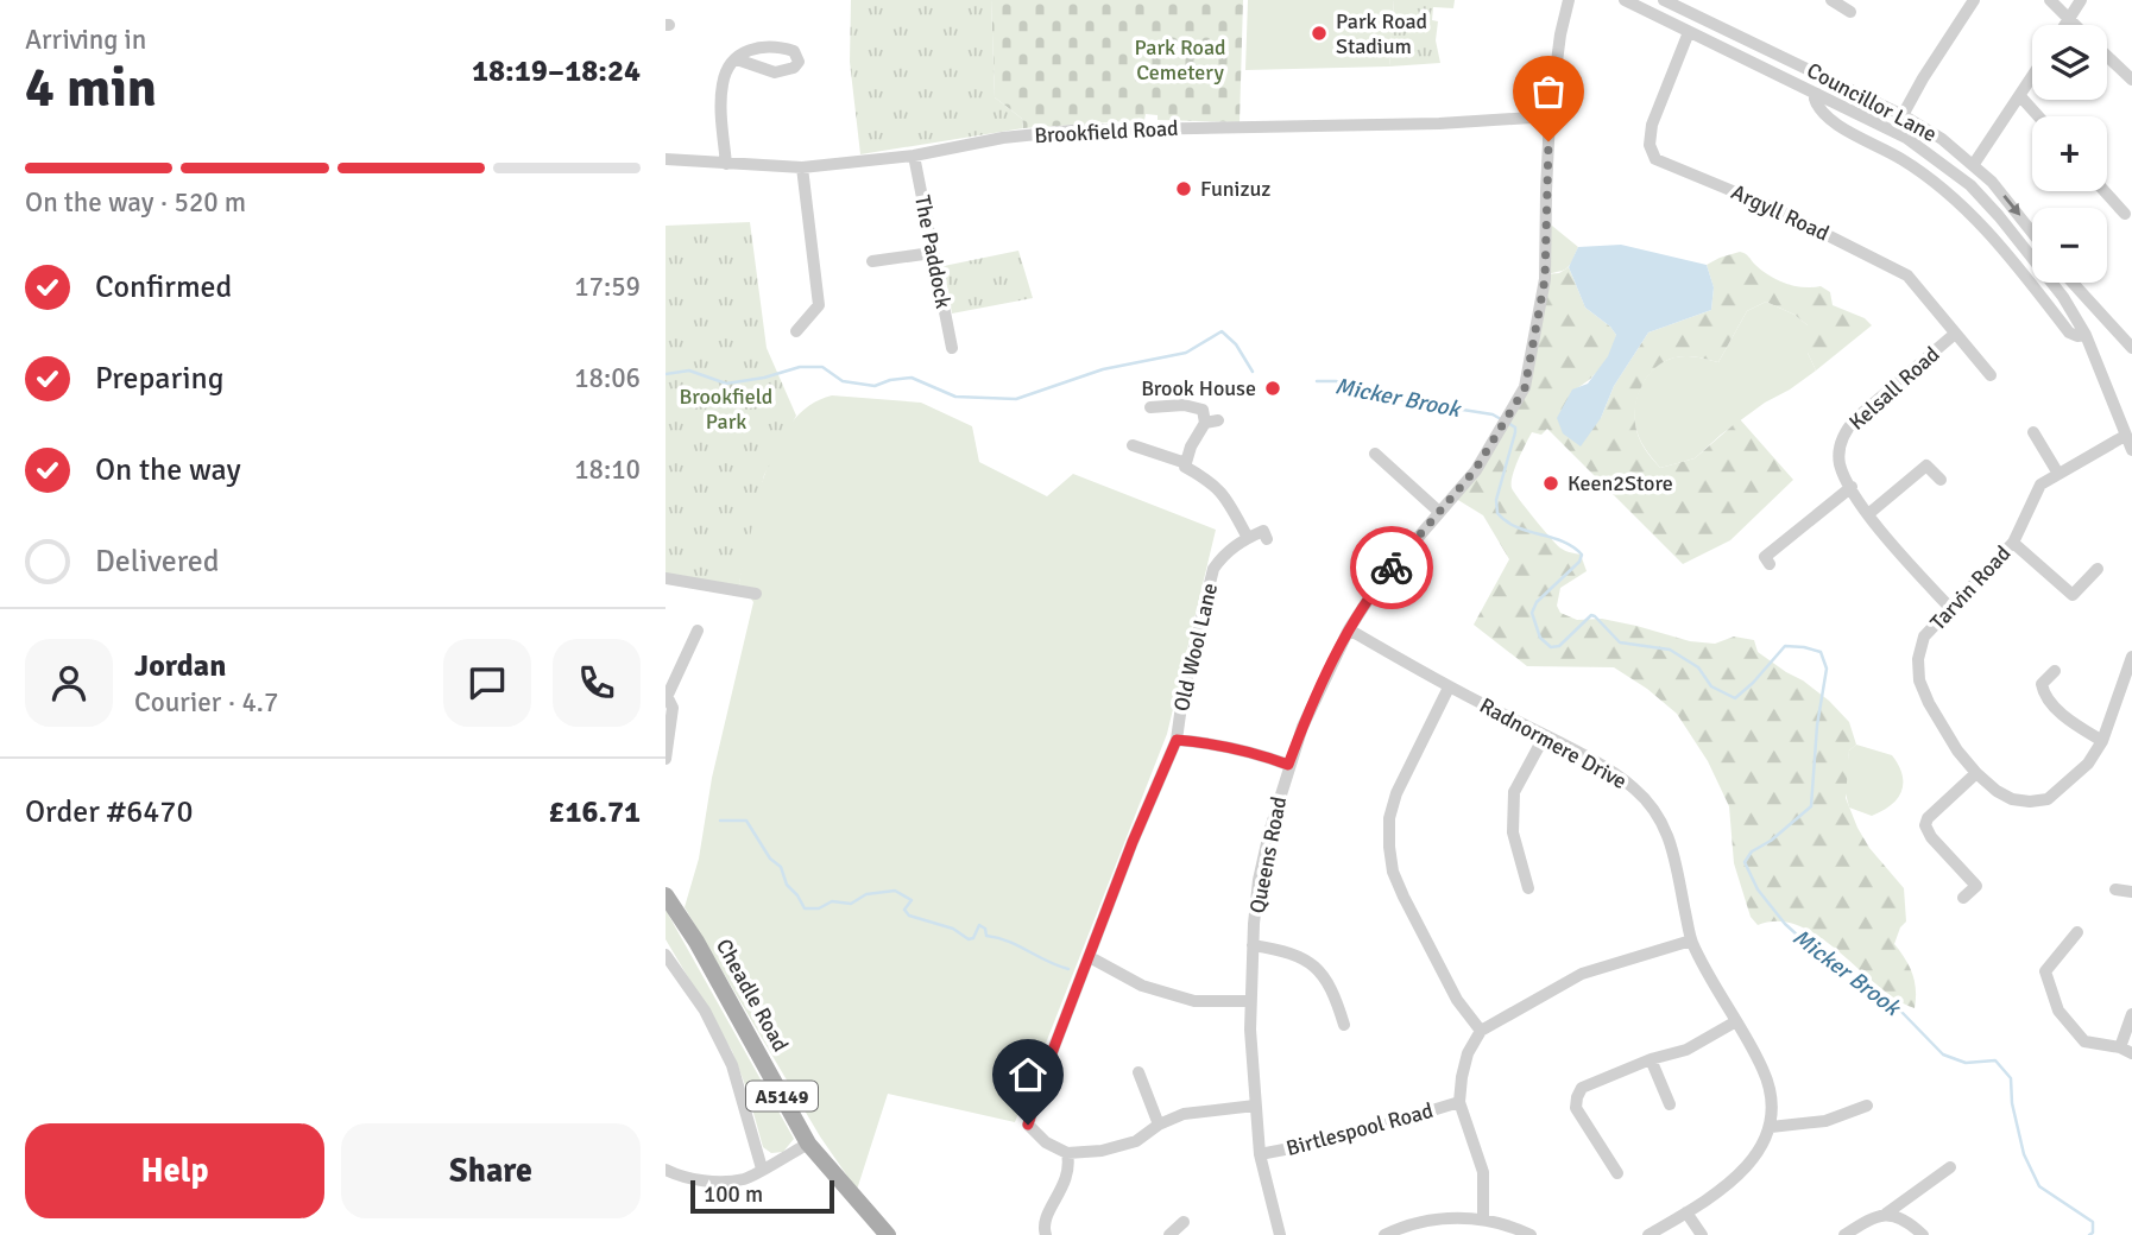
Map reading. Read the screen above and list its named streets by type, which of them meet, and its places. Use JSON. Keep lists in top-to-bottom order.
{
  "streets": {
    "main road": ["Cheadle Road", "A5149"],
    "street": [
      "Councillor Lane",
      "Brookfield Road",
      "Argyll Road",
      "The Paddock",
      "Kelsall Road",
      "Tarvin Road",
      "Old Wool Lane",
      "Radnormere Drive",
      "Queens Road",
      "Birtlespool Road"
    ]
  },
  "crossings": [
    ["Councillor Lane", "Argyll Road"],
    ["Councillor Lane", "Tarvin Road"],
    ["Brookfield Road", "The Paddock"],
    ["Brookfield Road", "Queens Road"],
    ["Argyll Road", "Kelsall Road"],
    ["Kelsall Road", "Tarvin Road"],
    ["Radnormere Drive", "Queens Road"],
    ["Queens Road", "Birtlespool Road"]
  ],
  "water": ["Micker Brook"],
  "parks": ["Park Road Cemetery", "Brookfield Park"],
  "places": [
    "Park Road Stadium",
    "Funizuz",
    "Brook House",
    "Keen2Store"
  ],
  "scale_bar": "100 m",
  "page": {
    "heading": ["4 min", "Arriving in", "18:19–18:24"],
    "panel": [
      "Jordan",
      "Courier · 4.7",
      "Order #6470",
      "£16.71"
    ],
    "map_buttons": ["+", "−"],
    "bar": "On the way · 520 m",
    "list": [
      ["Confirmed", "17:59"],
      ["Preparing", "18:06"],
      ["On the way", "18:10"],
      "Delivered"
    ],
    "buttons": ["Help", "Share"],
    "scale": "100 m"
  }
}
